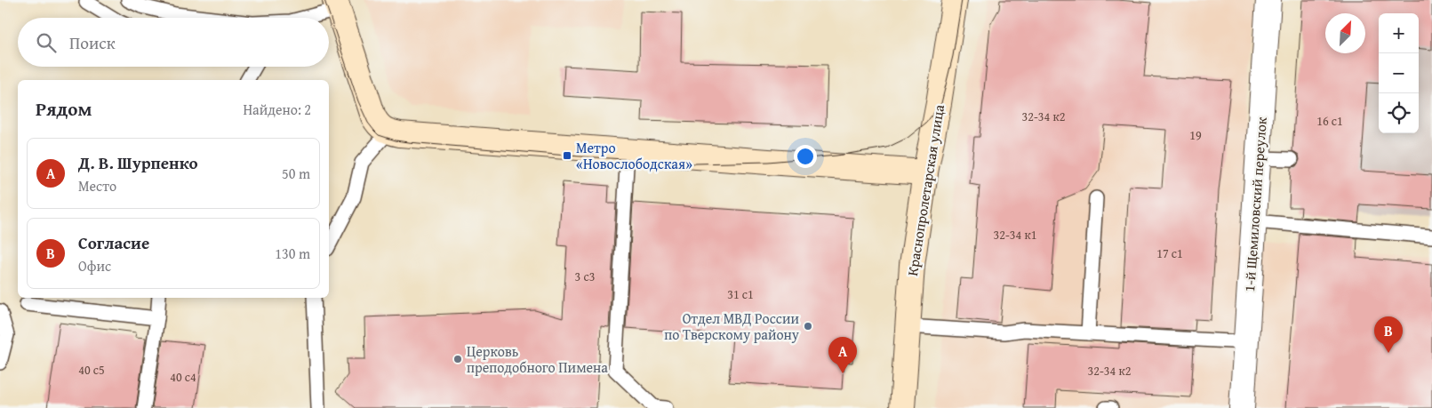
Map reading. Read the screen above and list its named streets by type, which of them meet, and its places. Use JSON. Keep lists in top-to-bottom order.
{
  "streets": {
    "street": ["Краснопролетарская улица", "1-й Щемиловский переулок"]
  },
  "places": {
    "transit": ["Метро «Новослободская»"],
    "other": ["Отдел МВД России по Тверскому району", "Церковь преподобного Пимена"]
  },
  "house_numbers": [
    "32-34 к2",
    "16 с1",
    "19",
    "32-34 к1",
    "17 с1",
    "3 с3",
    "31 с1",
    "40 с5",
    "32-34 к2",
    "40 с4"
  ],
  "north": "top right",
  "page": {
    "map_buttons": ["+", "−"],
    "search": "Поиск",
    "heading": ["Рядом", "Найдено: 2"],
    "list": [
      {
        "mark": "A",
        "name": "Д. В. Шурпенко",
        "note": "Место",
        "value": "50 m"
      },
      {
        "mark": "B",
        "name": "Согласие",
        "note": "Офис",
        "value": "130 m"
      }
    ],
    "pins": ["B", "A"]
  }
}
